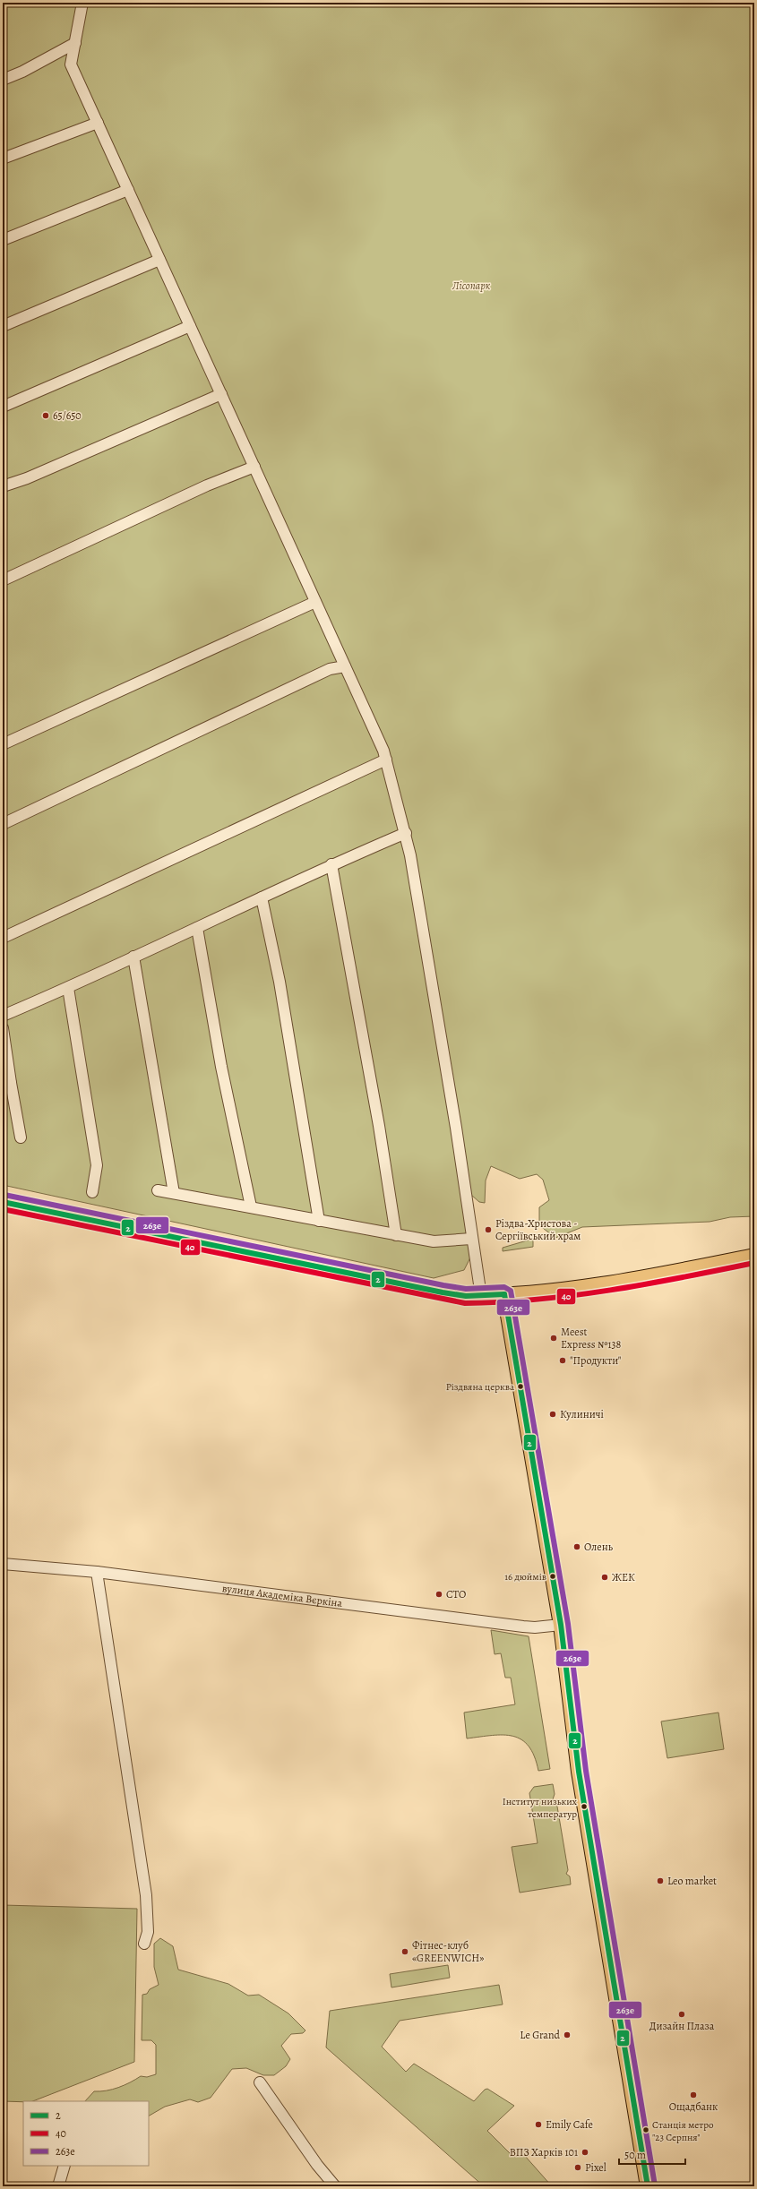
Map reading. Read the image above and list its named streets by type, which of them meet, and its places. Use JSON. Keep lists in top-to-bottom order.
{
  "streets": {
    "street": ["вулиця Академіка Вєркіна"]
  },
  "parks": ["Лісопарк"],
  "places": [
    "65/650",
    "Різдва-Христова - Сергіївський храм",
    "Meest Express №138",
    "\"Продукти\"",
    "Різдвяна церква",
    "Кулиничі",
    "Олень",
    "16 дюймів",
    "ЖЕК",
    "СТО",
    "Інститут низьких температур",
    "Leo market",
    "Фітнес-клуб «GREENWICH»",
    "Дизайн Плаза",
    "Le Grand",
    "Ощадбанк",
    "Emily Cafe",
    "Станція метро \"23 Серпня\"",
    "ВПЗ Харків 101",
    "Pixel"
  ],
  "lines": ["transit line 263е", "transit line 2", "transit line 40"],
  "legend": ["2", "40", "263е"],
  "scale_bar": "50 m"
}
